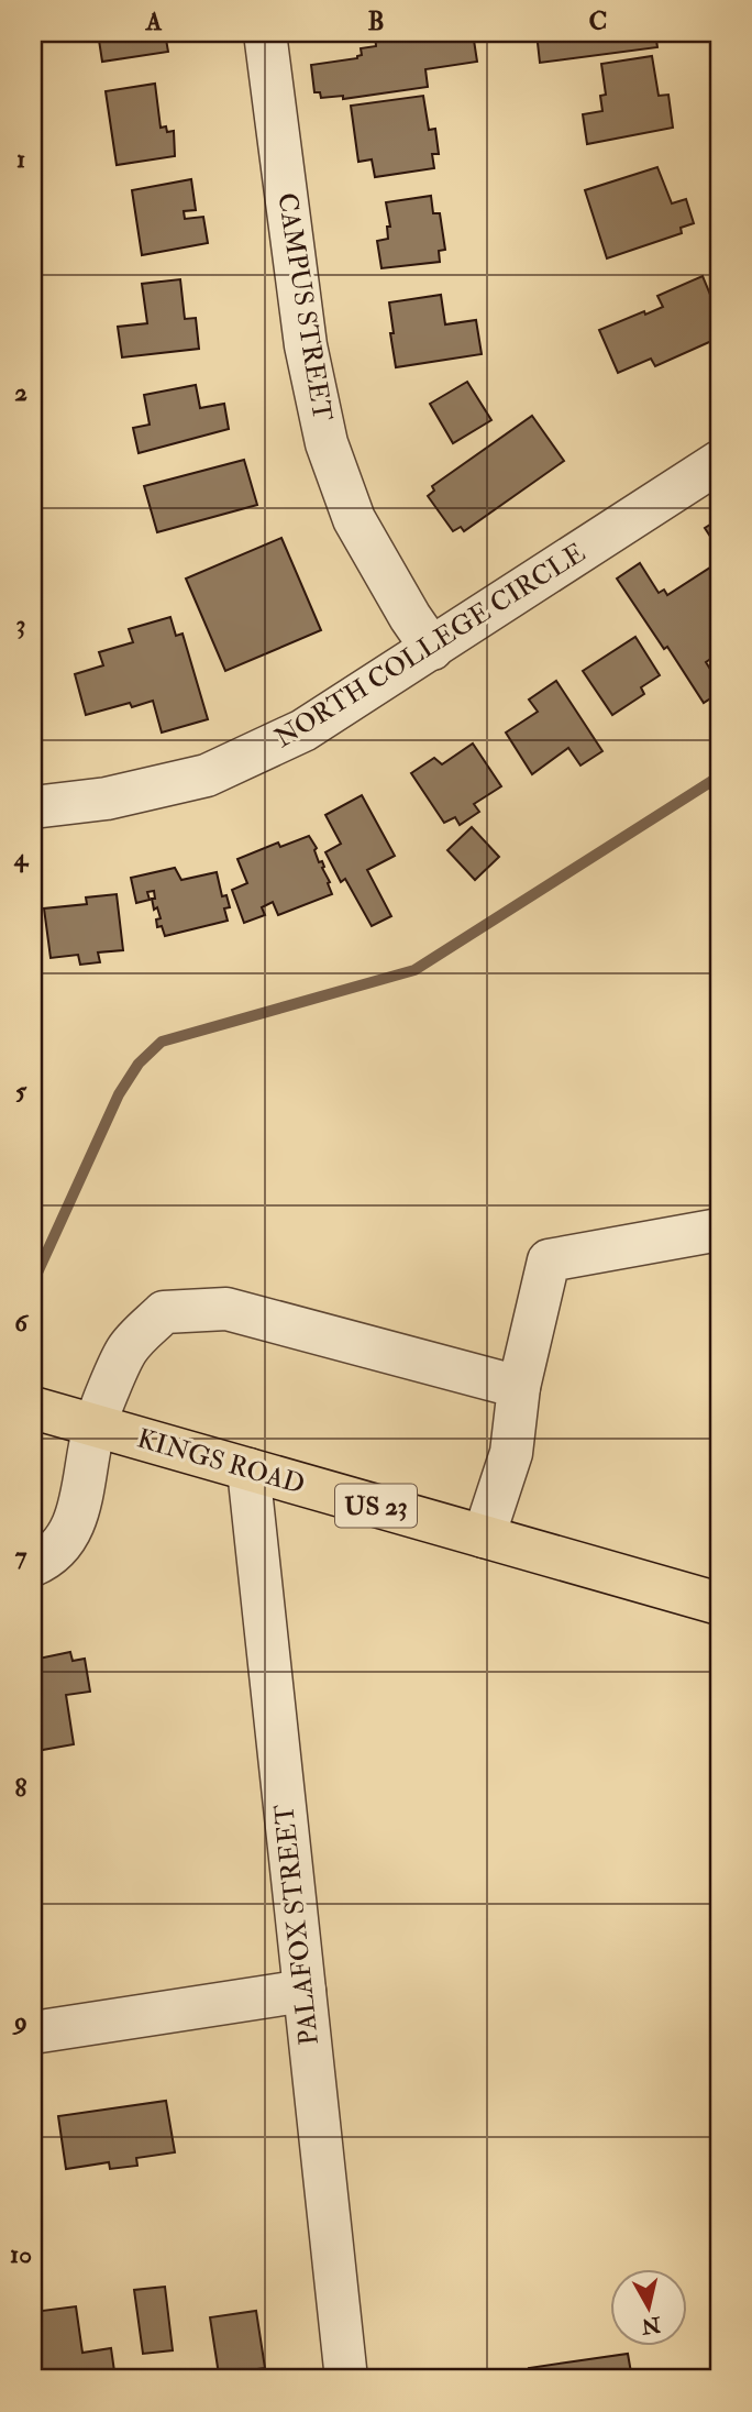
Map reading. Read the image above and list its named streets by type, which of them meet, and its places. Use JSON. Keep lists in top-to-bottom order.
{
  "streets": {
    "main road": ["KINGS ROAD", "US 23"],
    "street": ["CAMPUS STREET", "NORTH COLLEGE CIRCLE", "PALAFOX STREET"]
  },
  "crossings": [
    ["CAMPUS STREET", "NORTH COLLEGE CIRCLE"],
    ["KINGS ROAD", "PALAFOX STREET"]
  ],
  "north": "bottom",
  "grid": {
    "columns": ["A", "B", "C"],
    "rows": [
      "1",
      "2",
      "3",
      "4",
      "5",
      "6",
      "7",
      "8",
      "9",
      "10"
    ]
  }
}
